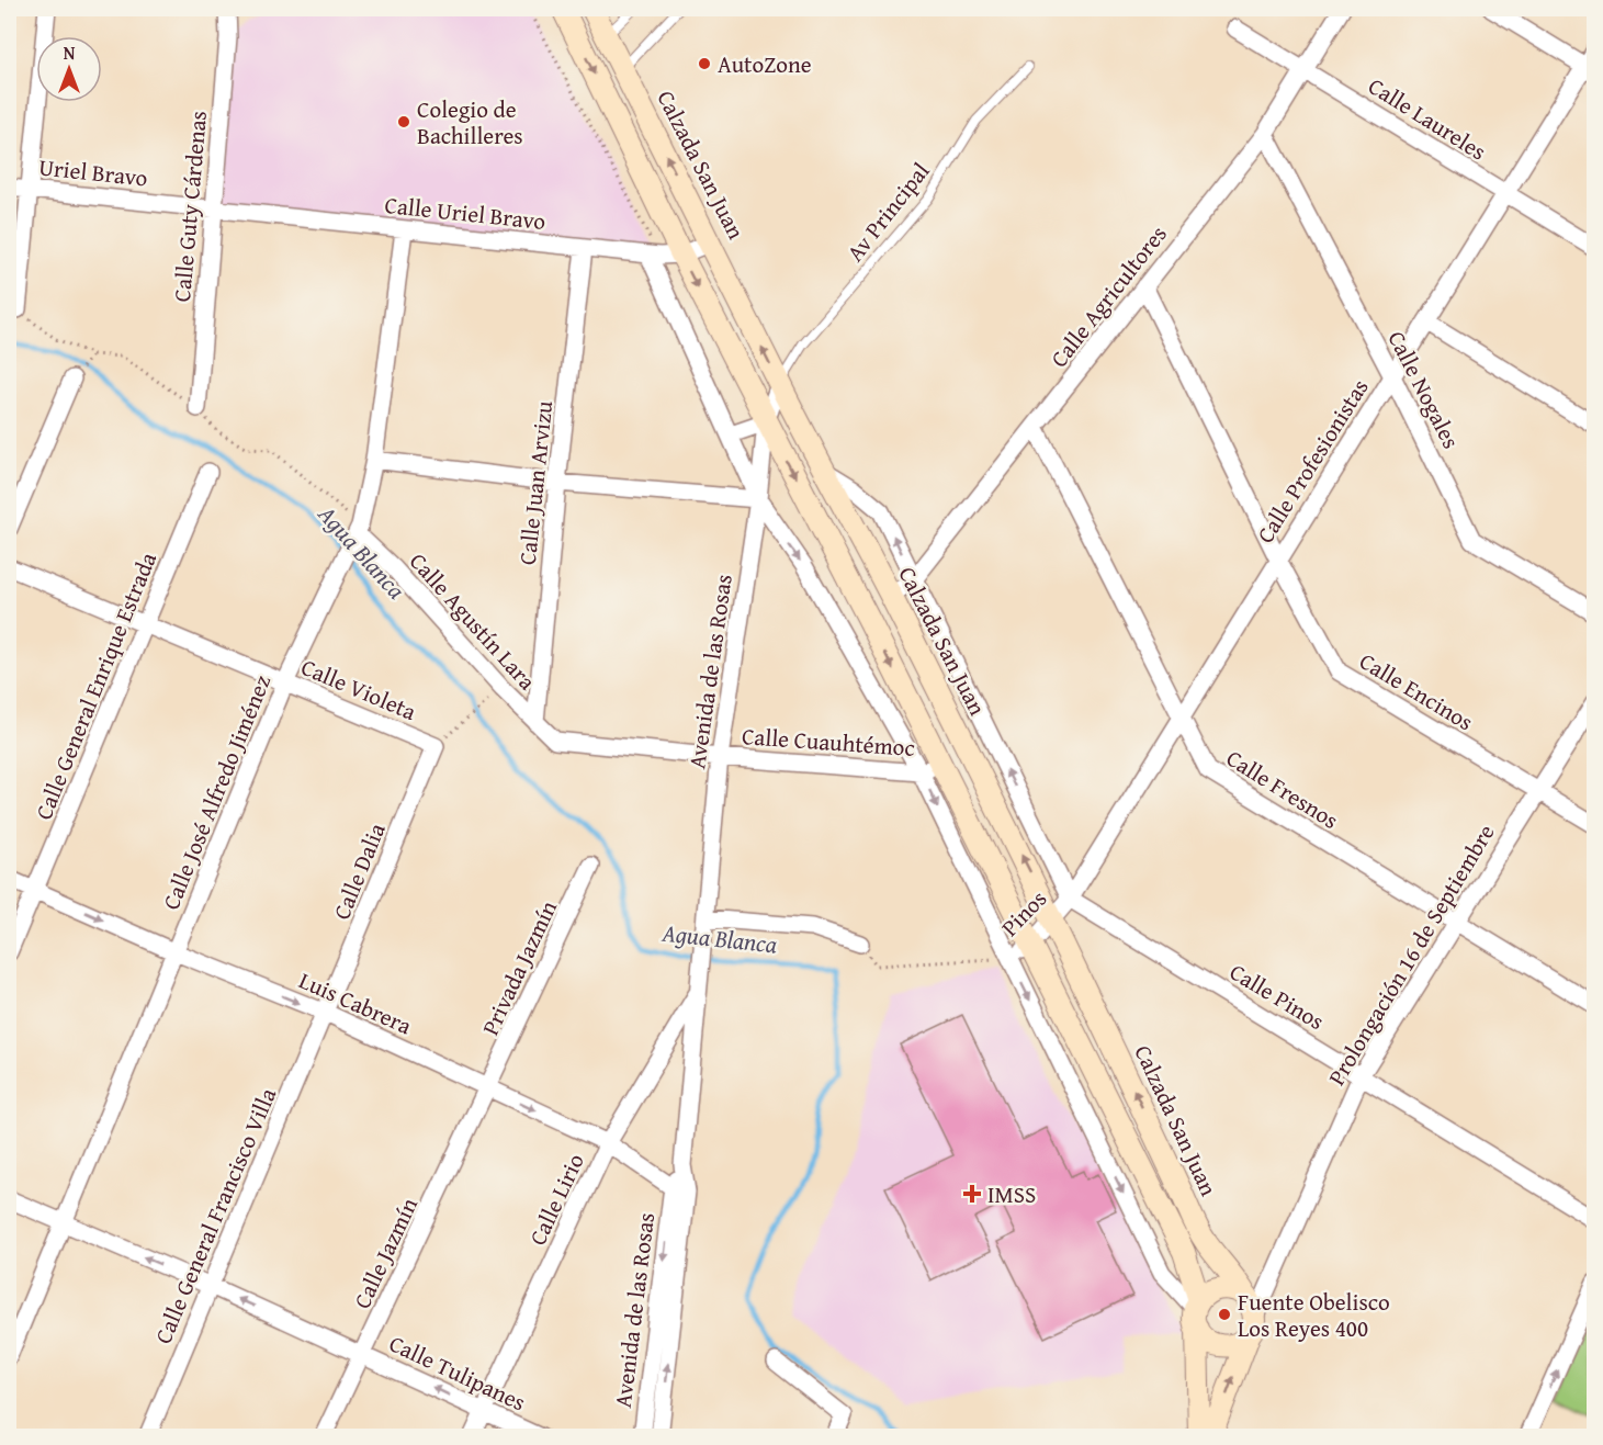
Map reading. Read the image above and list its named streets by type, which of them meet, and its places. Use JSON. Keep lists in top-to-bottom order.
{
  "streets": {
    "main road": ["Calzada San Juan"],
    "street": [
      "Calle Laureles",
      "Uriel Bravo",
      "Calle Guty Cárdenas",
      "Calle Uriel Bravo",
      "Calle Agricultores",
      "Calle Nogales",
      "Calle Profesionistas",
      "Calle Juan Arvizu",
      "Calle Agustín Lara",
      "Avenida de las Rosas",
      "Calle General Enrique Estrada",
      "Calle Violeta",
      "Calle Encinos",
      "Calle Cuauhtémoc",
      "Calle Fresnos",
      "Calle José Alfredo Jiménez",
      "Calle Dalia",
      "Pinos",
      "Prolongación 16 de Septiembre",
      "Privada Jazmín",
      "Calle Pinos",
      "Luis Cabrera",
      "Calle Lirio",
      "Calle General Francisco Villa",
      "Calle Jazmín",
      "Calle Tulipanes"
    ],
    "lane": ["Av Principal"]
  },
  "crossings": [
    ["Calle Laureles", "Calle Agricultores"],
    ["Calle Laureles", "Calle Profesionistas"],
    ["Calzada San Juan", "Av Principal"],
    ["Calzada San Juan", "Calle Uriel Bravo"],
    ["Calzada San Juan", "Calle Agricultores"],
    ["Calzada San Juan", "Avenida de las Rosas"],
    ["Calzada San Juan", "Pinos"],
    ["Calzada San Juan", "Prolongación 16 de Septiembre"],
    ["Uriel Bravo", "Calle Guty Cárdenas"],
    ["Uriel Bravo", "Calle Uriel Bravo"],
    ["Calle Guty Cárdenas", "Calle Uriel Bravo"],
    ["Av Principal", "Avenida de las Rosas"],
    ["Calle Uriel Bravo", "Calle Juan Arvizu"],
    ["Calle Uriel Bravo", "Calle José Alfredo Jiménez"],
    ["Calle Agricultores", "Calle Nogales"],
    ["Calle Agricultores", "Calle Encinos"],
    ["Calle Agricultores", "Calle Fresnos"],
    ["Calle Nogales", "Calle Profesionistas"],
    ["Calle Profesionistas", "Calle Encinos"],
    ["Calle Profesionistas", "Calle Fresnos"],
    ["Calle Profesionistas", "Pinos"],
    ["Calle Profesionistas", "Calle Pinos"],
    ["Calle Juan Arvizu", "Calle Agustín Lara"],
    ["Calle Agustín Lara", "Calle Cuauhtémoc"],
    ["Calle Agustín Lara", "Calle José Alfredo Jiménez"],
    ["Avenida de las Rosas", "Calle Cuauhtémoc"],
    ["Avenida de las Rosas", "Luis Cabrera"],
    ["Avenida de las Rosas", "Calle Lirio"],
    ["Calle General Enrique Estrada", "Calle Violeta"],
    ["Calle General Enrique Estrada", "Luis Cabrera"],
    ["Calle Violeta", "Calle José Alfredo Jiménez"],
    ["Calle Violeta", "Calle Dalia"],
    ["Calle Encinos", "Prolongación 16 de Septiembre"],
    ["Calle Fresnos", "Prolongación 16 de Septiembre"],
    ["Calle José Alfredo Jiménez", "Luis Cabrera"],
    ["Calle José Alfredo Jiménez", "Calle Tulipanes"],
    ["Calle Dalia", "Luis Cabrera"],
    ["Calle Dalia", "Calle General Francisco Villa"],
    ["Pinos", "Calle Pinos"],
    ["Prolongación 16 de Septiembre", "Calle Pinos"],
    ["Privada Jazmín", "Luis Cabrera"],
    ["Privada Jazmín", "Calle Jazmín"],
    ["Luis Cabrera", "Calle Lirio"],
    ["Luis Cabrera", "Calle General Francisco Villa"],
    ["Luis Cabrera", "Calle Jazmín"],
    ["Calle Lirio", "Calle Tulipanes"],
    ["Calle General Francisco Villa", "Calle Tulipanes"],
    ["Calle Jazmín", "Calle Tulipanes"]
  ],
  "one_way": ["Luis Cabrera", "Calle Tulipanes"],
  "water": ["Agua Blanca"],
  "places": {
    "other": ["AutoZone", "Colegio de Bachilleres", "Fuente Obelisco Los Reyes 400"],
    "health": ["IMSS"]
  },
  "north": "top"
}
